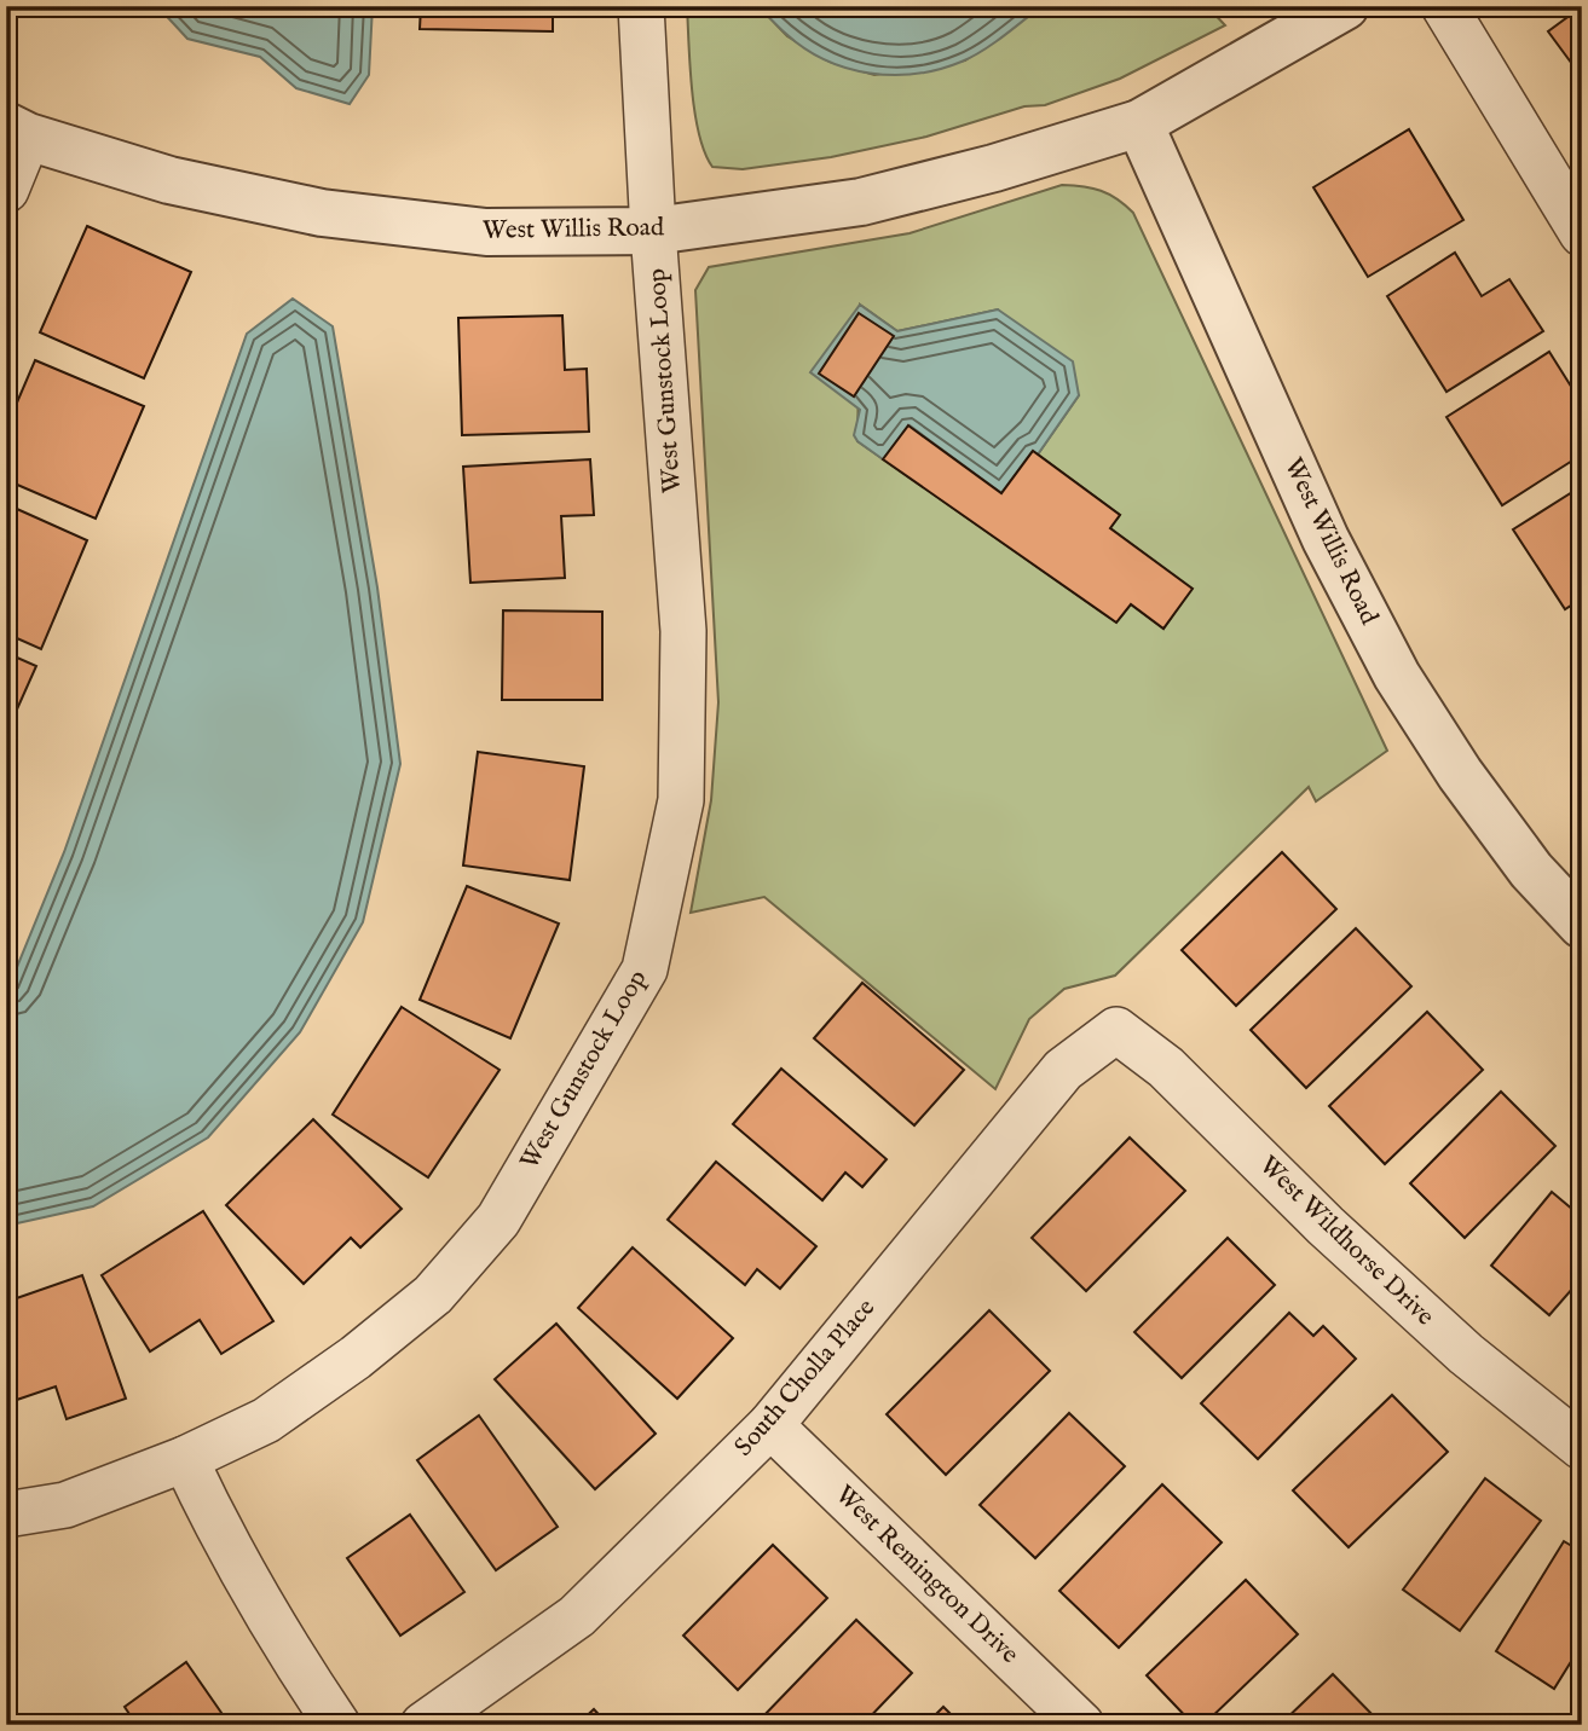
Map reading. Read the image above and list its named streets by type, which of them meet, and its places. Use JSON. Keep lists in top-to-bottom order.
{
  "streets": {
    "street": [
      "West Willis Road",
      "West Gunstock Loop",
      "West Wildhorse Drive",
      "South Cholla Place",
      "West Remington Drive"
    ]
  },
  "crossings": [
    ["West Willis Road", "West Gunstock Loop"],
    ["West Wildhorse Drive", "South Cholla Place"],
    ["South Cholla Place", "West Remington Drive"]
  ]
}
